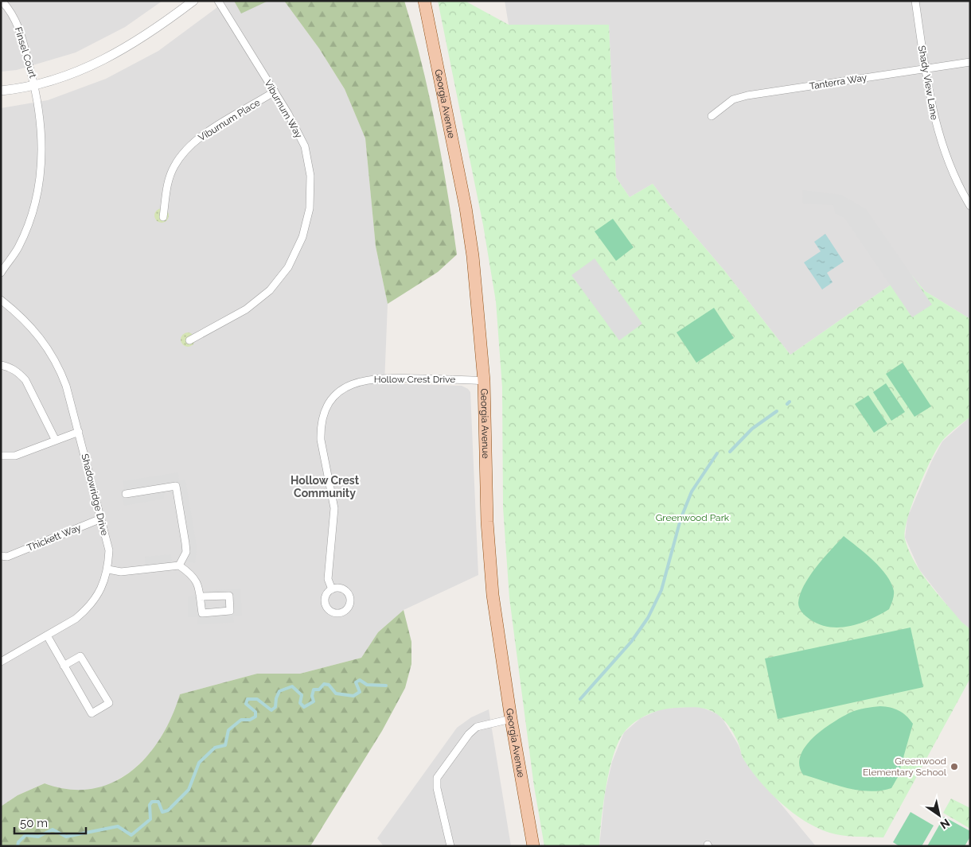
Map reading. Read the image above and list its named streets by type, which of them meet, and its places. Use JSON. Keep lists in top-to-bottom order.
{
  "streets": {
    "main road": ["Georgia Avenue"],
    "street": [
      "Finsel Court",
      "Tanterra Way",
      "Shady View Lane",
      "Viburnum Way",
      "Viburnum Place",
      "Hollow Crest Drive",
      "Shadowridge Drive",
      "Thickett Way"
    ]
  },
  "crossings": [
    ["Tanterra Way", "Shady View Lane"],
    ["Georgia Avenue", "Hollow Crest Drive"],
    ["Viburnum Way", "Viburnum Place"],
    ["Shadowridge Drive", "Thickett Way"]
  ],
  "districts": ["Hollow Crest Community"],
  "parks": ["Greenwood Park"],
  "places": ["Greenwood Elementary School"],
  "scale_bar": "50 m",
  "north": "bottom right"
}
